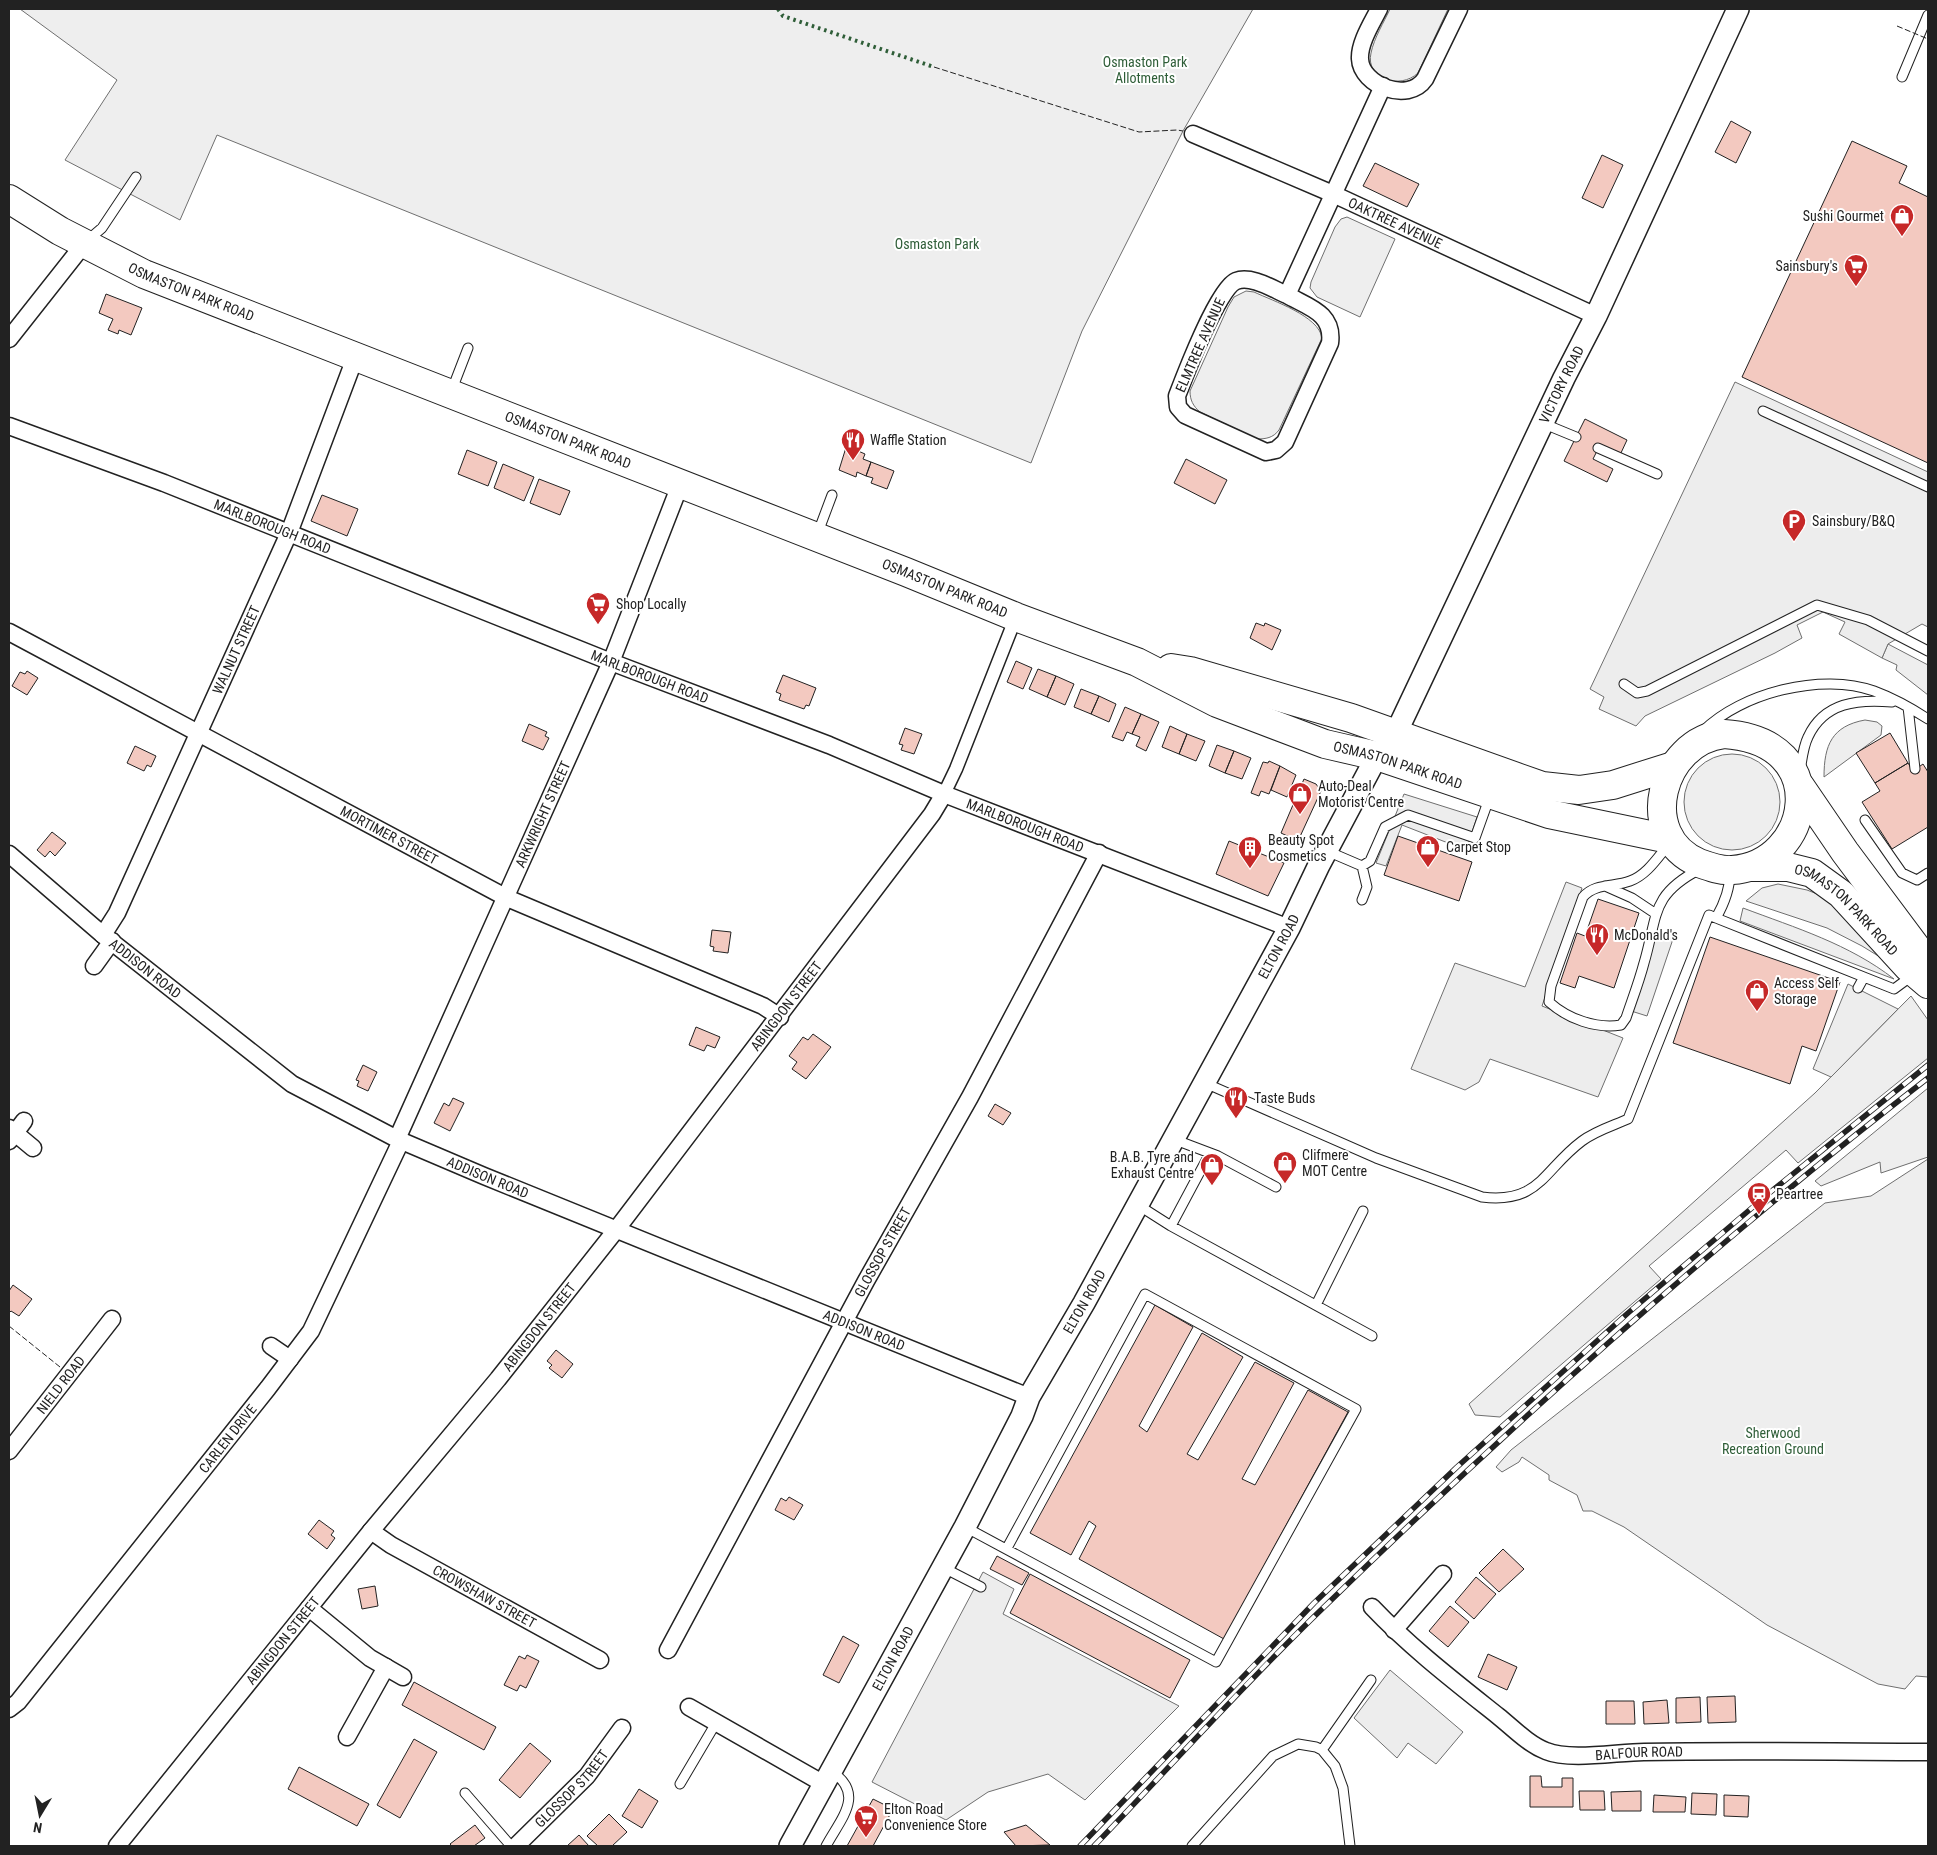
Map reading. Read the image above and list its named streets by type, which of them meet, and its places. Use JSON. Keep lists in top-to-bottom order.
{
  "streets": {
    "highway": ["OSMASTON PARK ROAD"],
    "street": [
      "OAKTREE AVENUE",
      "ELMTREE AVENUE",
      "VICTORY ROAD",
      "MARLBOROUGH ROAD",
      "WALNUT STREET",
      "ARKWRIGHT STREET",
      "MORTIMER STREET",
      "ELTON ROAD",
      "ADDISON ROAD",
      "ABINGDON STREET",
      "GLOSSOP STREET",
      "NIELD ROAD",
      "CARLEN DRIVE",
      "CROWSHAW STREET",
      "BALFOUR ROAD"
    ]
  },
  "crossings": [
    ["OAKTREE AVENUE", "VICTORY ROAD"],
    ["OSMASTON PARK ROAD", "VICTORY ROAD"],
    ["OSMASTON PARK ROAD", "WALNUT STREET"],
    ["OSMASTON PARK ROAD", "ARKWRIGHT STREET"],
    ["OSMASTON PARK ROAD", "ELTON ROAD"],
    ["VICTORY ROAD", "ELTON ROAD"],
    ["MARLBOROUGH ROAD", "WALNUT STREET"],
    ["MARLBOROUGH ROAD", "ARKWRIGHT STREET"],
    ["MARLBOROUGH ROAD", "ELTON ROAD"],
    ["MARLBOROUGH ROAD", "ABINGDON STREET"],
    ["MARLBOROUGH ROAD", "GLOSSOP STREET"],
    ["WALNUT STREET", "MORTIMER STREET"],
    ["WALNUT STREET", "ADDISON ROAD"],
    ["ARKWRIGHT STREET", "MORTIMER STREET"],
    ["ARKWRIGHT STREET", "ADDISON ROAD"],
    ["ARKWRIGHT STREET", "CARLEN DRIVE"],
    ["MORTIMER STREET", "ABINGDON STREET"],
    ["ELTON ROAD", "ADDISON ROAD"],
    ["ADDISON ROAD", "ABINGDON STREET"],
    ["ADDISON ROAD", "GLOSSOP STREET"],
    ["ADDISON ROAD", "CARLEN DRIVE"],
    ["ABINGDON STREET", "CROWSHAW STREET"]
  ],
  "parks": ["Osmaston Park Allotments", "Osmaston Park", "Sherwood Recreation Ground"],
  "places": {
    "shop": [
      "Sushi Gourmet",
      "Auto-Deal Motorist Centre",
      "Carpet Stop",
      "Access Self Storage",
      "Clifmere MOT Centre",
      "B.A.B. Tyre and Exhaust Centre"
    ],
    "supermarket": ["Sainsbury's", "Shop Locally", "Elton Road Convenience Store"],
    "restaurant": ["Waffle Station", "McDonald's", "Taste Buds"],
    "parking": ["Sainsbury/B&Q"],
    "building": ["Beauty Spot Cosmetics"],
    "station": ["Peartree"]
  },
  "north": "bottom"
}
